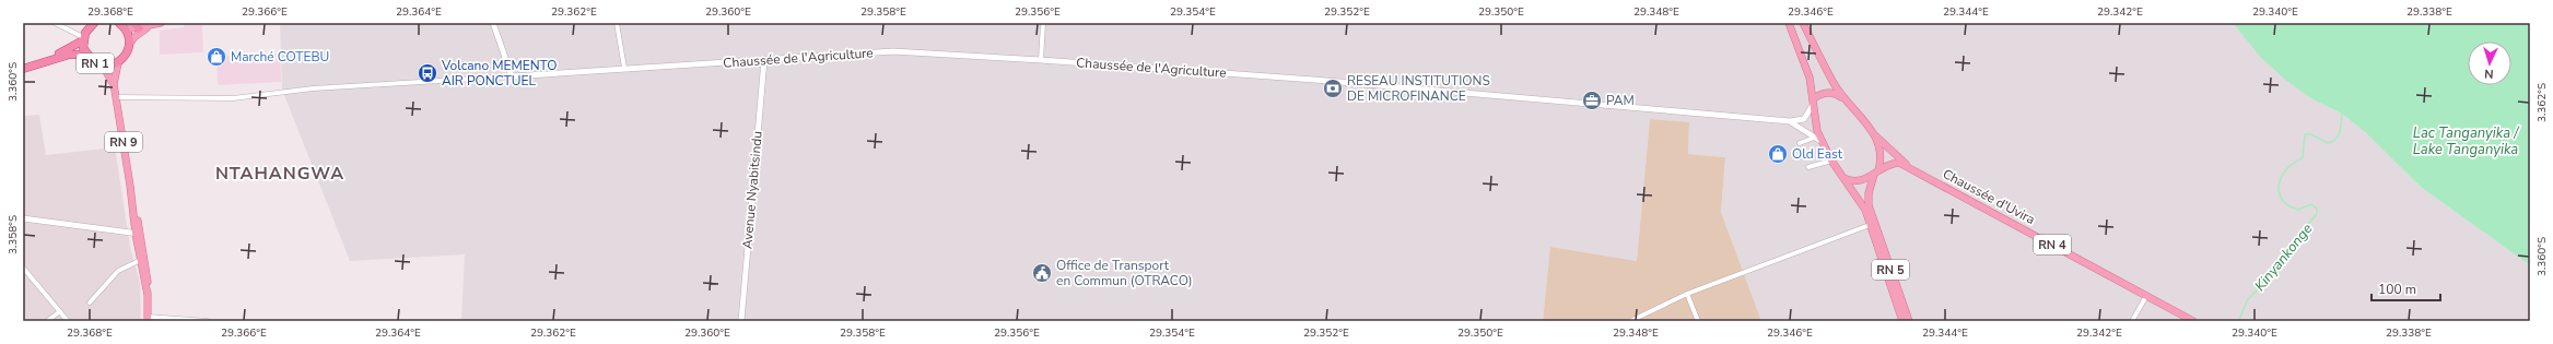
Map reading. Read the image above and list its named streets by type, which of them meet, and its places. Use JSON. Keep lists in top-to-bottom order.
{
  "streets": {
    "highway": ["RN 1"],
    "main road": [
      "RN 9",
      "Chaussée d'Uvira",
      "RN 4",
      "RN 5"
    ],
    "street": ["Chaussée de l'Agriculture", "Avenue Nyabitsindu"]
  },
  "crossings": [
    ["Chaussée de l'Agriculture", "RN 9"],
    ["Chaussée de l'Agriculture", "Avenue Nyabitsindu"],
    ["RN 1", "RN 9"],
    ["Chaussée d'Uvira", "RN 4"]
  ],
  "districts": ["NTAHANGWA"],
  "water": ["Lac Tanganyika / Lake Tanganyika", "Kinyankonge"],
  "places": {
    "shop": ["Marché COTEBU", "Old East"],
    "bus stop": ["Volcano MEMENTO AIR PONCTUEL"],
    "bank": ["RESEAU INSTITUTIONS DE MICROFINANCE"],
    "office": ["PAM"],
    "public building": ["Office de Transport en Commun (OTRACO)"]
  },
  "scale_bar": "100 m",
  "north": "bottom",
  "coordinates": [
    "29.368°E",
    "29.366°E",
    "29.364°E",
    "29.362°E",
    "29.360°E",
    "29.358°E",
    "29.356°E",
    "29.354°E",
    "29.352°E",
    "29.350°E",
    "29.348°E",
    "29.346°E",
    "29.344°E",
    "29.342°E",
    "29.340°E",
    "29.338°E",
    "3.360°S",
    "3.362°S",
    "3.358°S"
  ]
}
